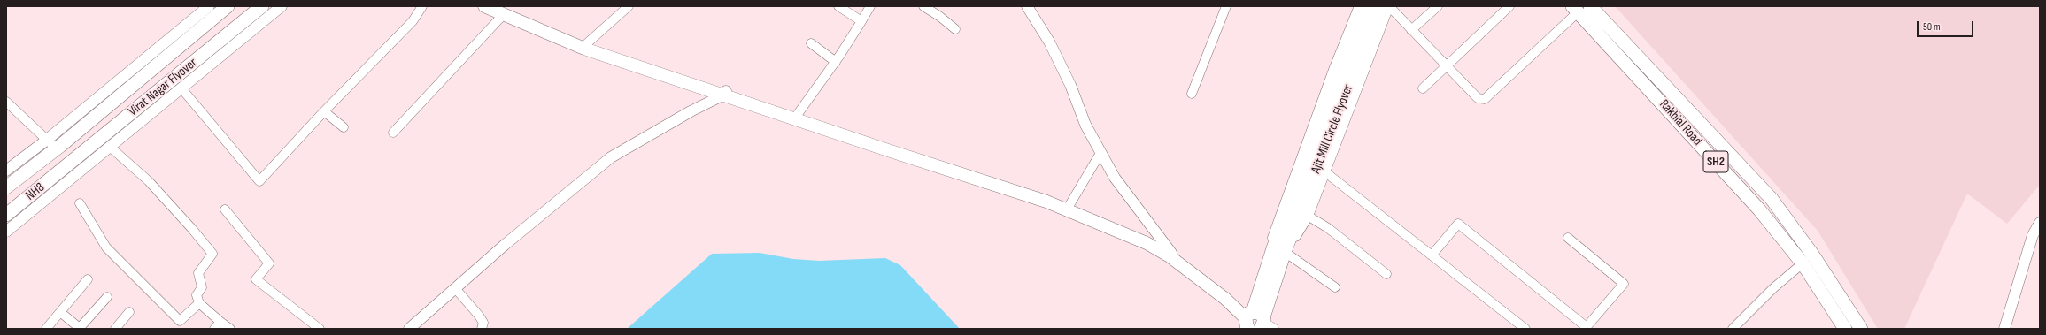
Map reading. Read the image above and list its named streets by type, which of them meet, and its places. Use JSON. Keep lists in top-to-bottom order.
{
  "streets": {
    "main road": [
      "Virat Nagar Flyover",
      "Rakhial Road",
      "Ajit Mill Circle Flyover",
      "SH2",
      "NH8"
    ]
  },
  "crossings": [
    ["Virat Nagar Flyover", "NH8"]
  ],
  "scale_bar": "50 m"
}
